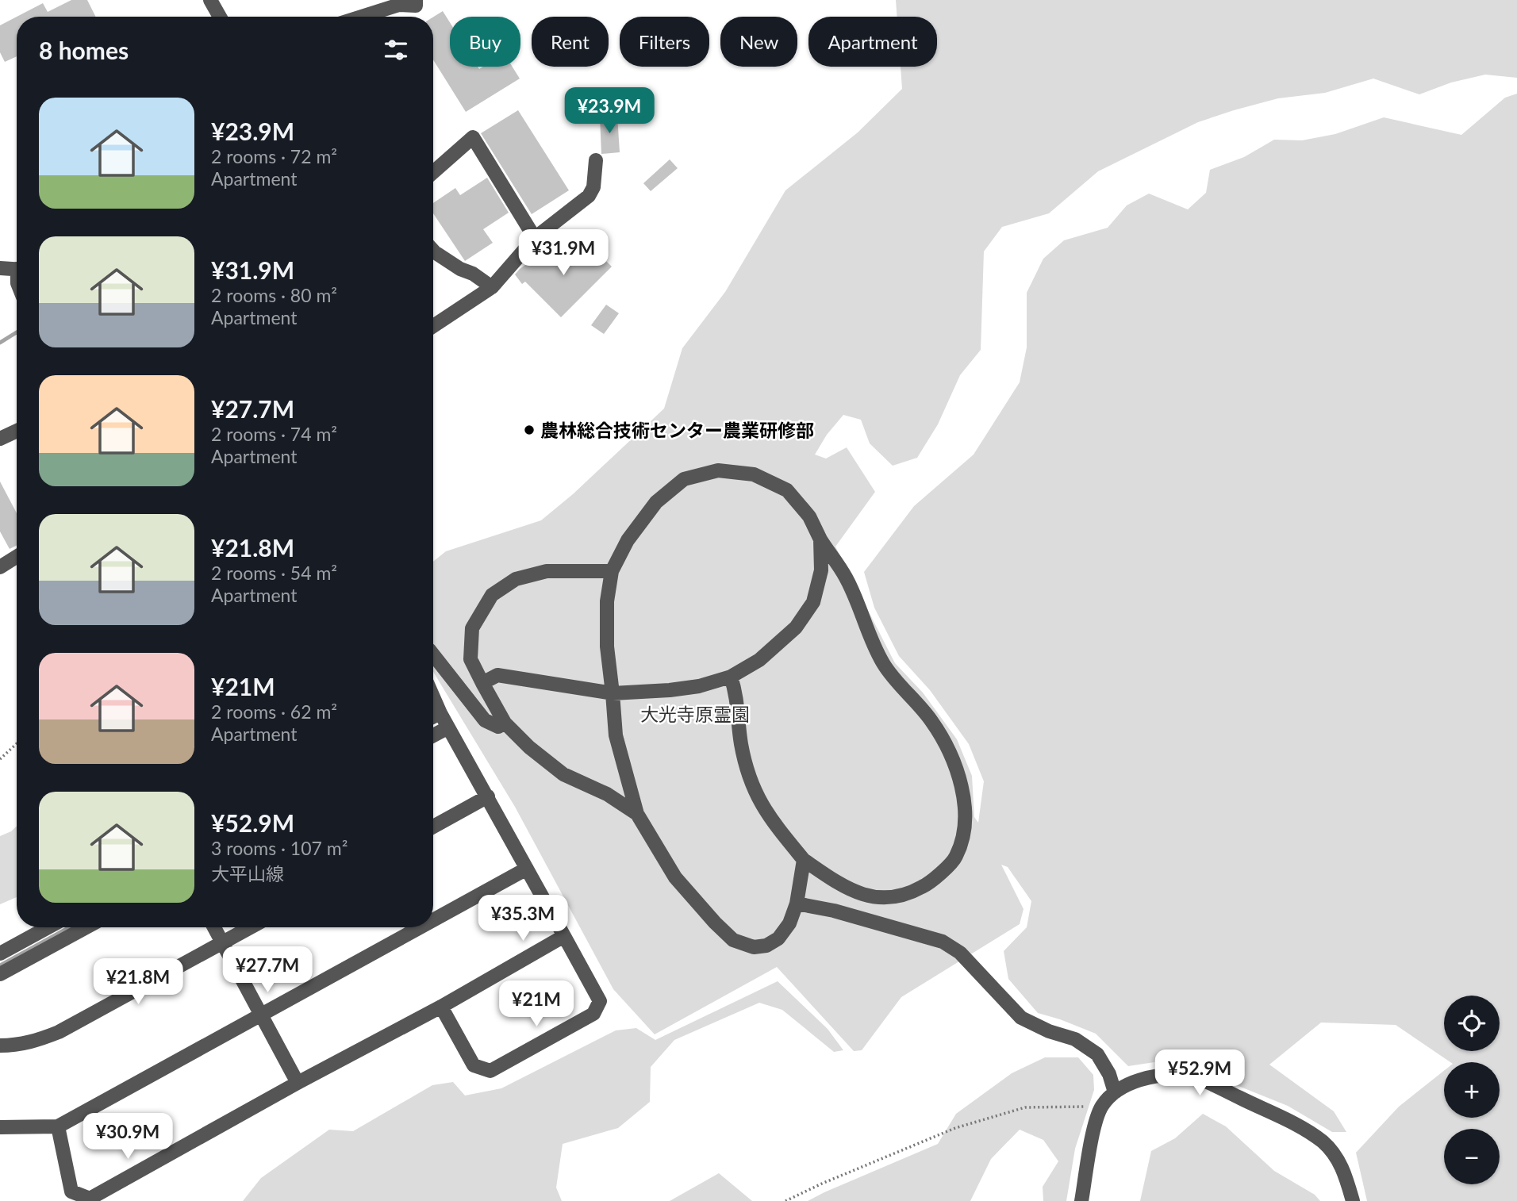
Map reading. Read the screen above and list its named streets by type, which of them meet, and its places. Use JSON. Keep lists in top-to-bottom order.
{
  "parks": ["大光寺原霊園"],
  "places": ["農林総合技術センター農業研修部"],
  "page": {
    "chip": [
      "Buy",
      "Rent",
      "Filters",
      "New",
      "Apartment"
    ],
    "heading": "8 homes",
    "list": [
      {
        "name": "¥23.9M",
        "note": "2 rooms · 72 m² · Apartment"
      },
      {
        "name": "¥31.9M",
        "note": "2 rooms · 80 m² · Apartment"
      },
      {
        "name": "¥27.7M",
        "note": "2 rooms · 74 m² · Apartment"
      },
      {
        "name": "¥21.8M",
        "note": "2 rooms · 54 m² · Apartment"
      },
      {
        "name": "¥21M",
        "note": "2 rooms · 62 m² · Apartment"
      },
      {
        "name": "¥52.9M",
        "note": "3 rooms · 107 m² · 大平山線"
      }
    ],
    "price": [
      "¥23.9M",
      "¥31.9M",
      "¥35.3M",
      "¥27.7M",
      "¥21.8M",
      "¥21M",
      "¥52.9M",
      "¥30.9M"
    ],
    "map_buttons": ["+", "−"]
  }
}
